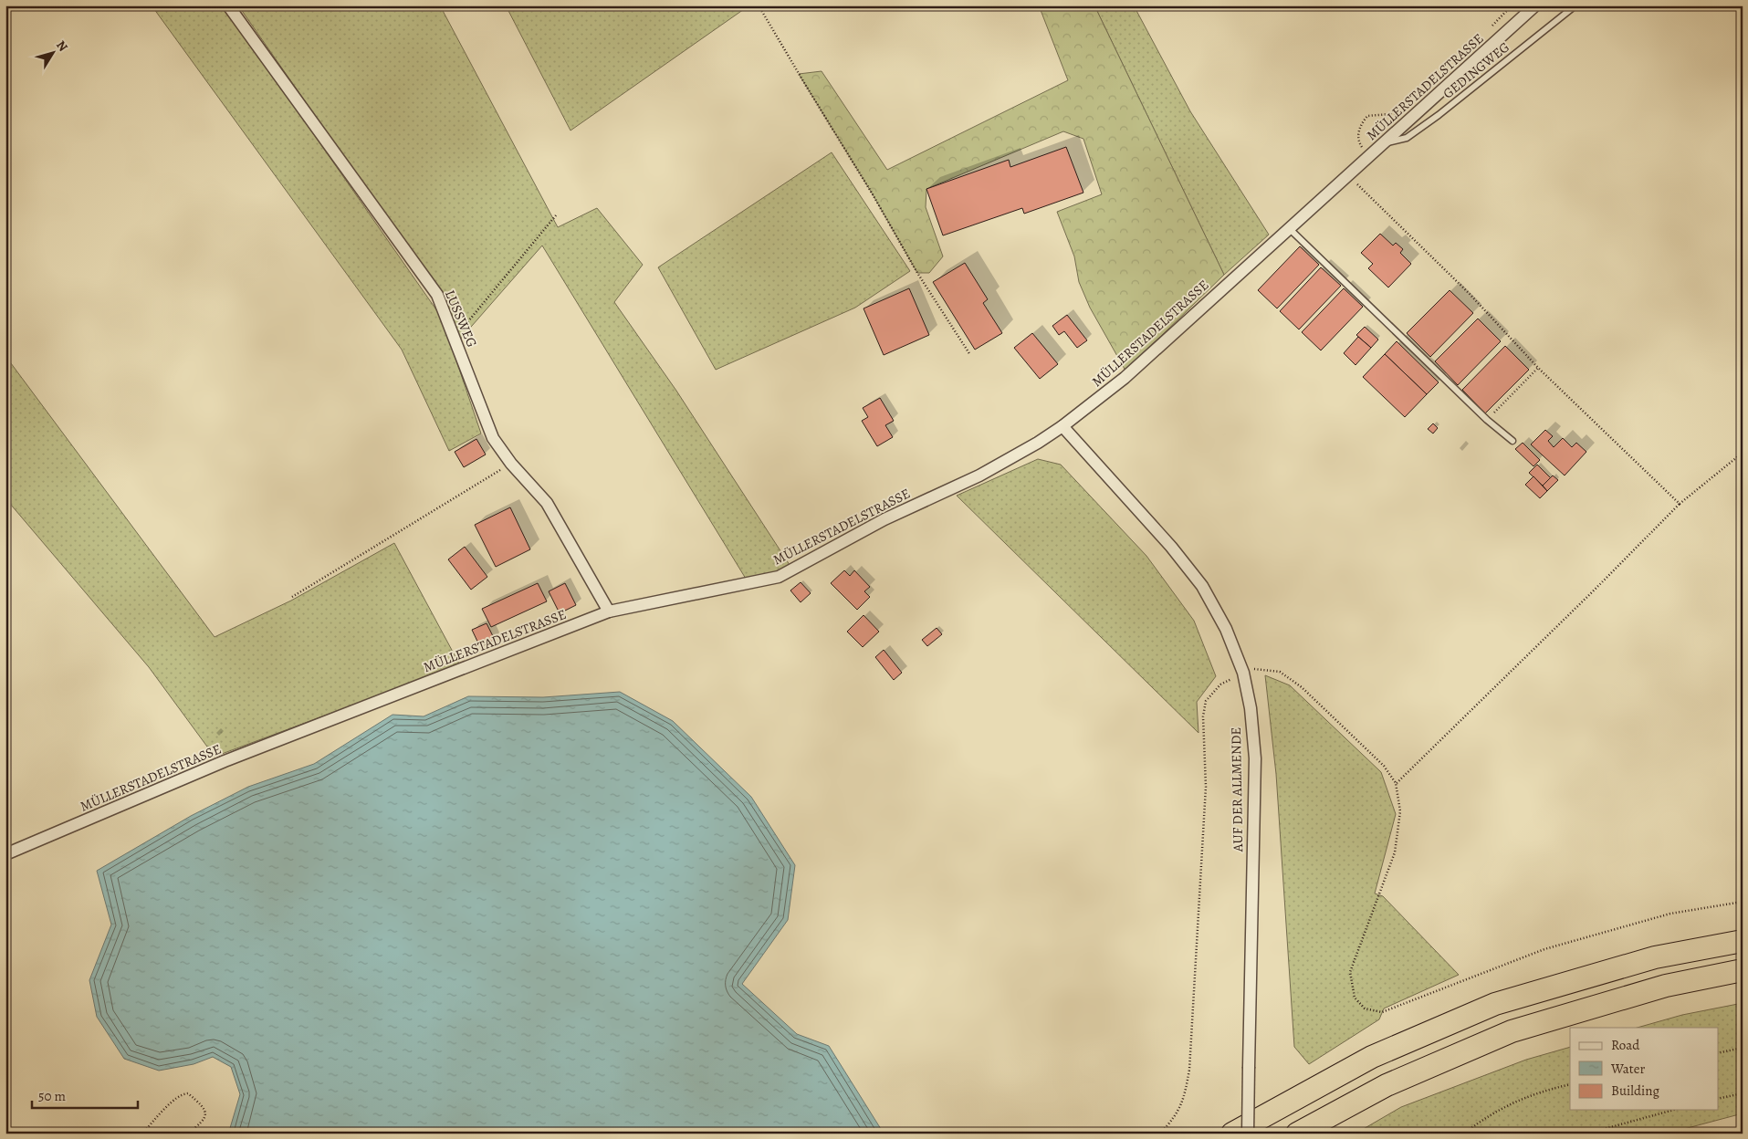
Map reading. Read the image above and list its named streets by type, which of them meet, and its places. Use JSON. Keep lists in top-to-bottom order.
{
  "streets": {
    "street": ["MÜLLERSTADELSTRASSE", "LUSSWEG", "AUF DER ALLMENDE"],
    "lane": ["GEDINGWEG"]
  },
  "crossings": [
    ["GEDINGWEG", "MÜLLERSTADELSTRASSE"],
    ["MÜLLERSTADELSTRASSE", "LUSSWEG"],
    ["MÜLLERSTADELSTRASSE", "AUF DER ALLMENDE"]
  ],
  "legend": ["Road", "Water", "Building"],
  "scale_bar": "50 m",
  "north": "top right"
}
